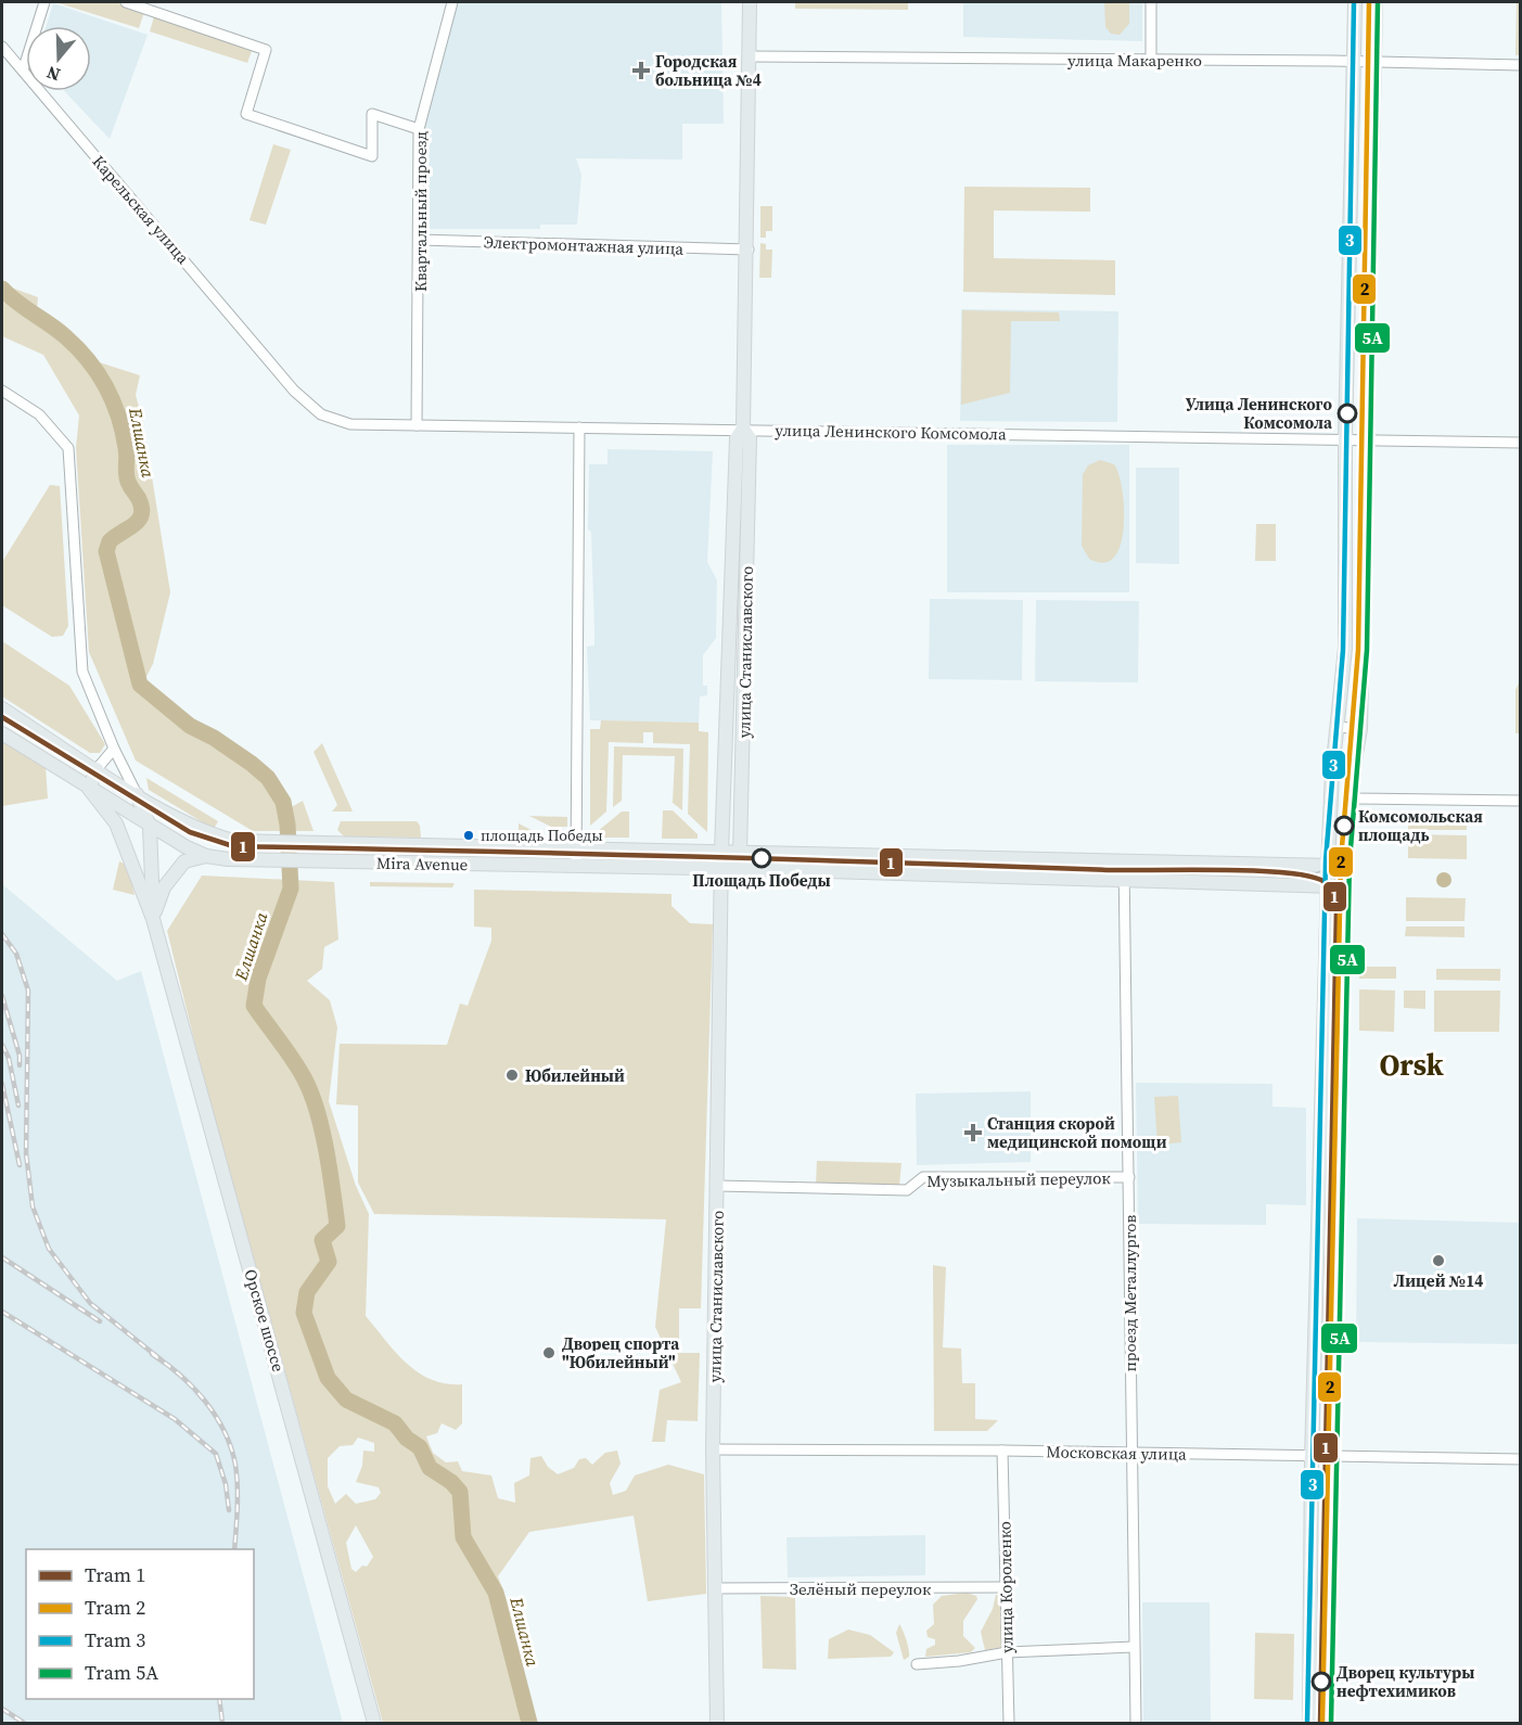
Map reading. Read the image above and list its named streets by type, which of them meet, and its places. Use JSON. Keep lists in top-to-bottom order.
{
  "streets": {
    "main road": ["улица Станиславского", "Mira Avenue", "Орское шоссе"],
    "street": [
      "улица Макаренко",
      "Карельская улица",
      "Квартальный проезд",
      "Электромонтажная улица",
      "улица Ленинского Комсомола",
      "Музыкальный переулок",
      "проезд Металлургов",
      "Московская улица",
      "улица Короленко",
      "Зелёный переулок"
    ]
  },
  "crossings": [
    ["улица Макаренко", "улица Станиславского"],
    ["Карельская улица", "улица Ленинского Комсомола"],
    ["Квартальный проезд", "Электромонтажная улица"],
    ["Квартальный проезд", "улица Ленинского Комсомола"],
    ["Электромонтажная улица", "улица Станиславского"],
    ["улица Ленинского Комсомола", "улица Станиславского"],
    ["улица Станиславского", "Mira Avenue"],
    ["улица Станиславского", "Музыкальный переулок"],
    ["улица Станиславского", "Московская улица"],
    ["улица Станиславского", "Зелёный переулок"],
    ["Mira Avenue", "проезд Металлургов"],
    ["Музыкальный переулок", "проезд Металлургов"],
    ["проезд Металлургов", "Московская улица"],
    ["Московская улица", "улица Короленко"],
    ["улица Короленко", "Зелёный переулок"]
  ],
  "districts": ["Orsk"],
  "water": ["Елшанка"],
  "places": {
    "health": ["Городская больница №4", "Станция скорой медицинской помощи"],
    "other": [
      "Улица Ленинского Комсомола",
      "Комсомольская площадь",
      "площадь Победы",
      "Площадь Победы",
      "Юбилейный",
      "Лицей №14",
      "Дворец спорта \"Юбилейный\"",
      "Дворец культуры нефтехимиков"
    ]
  },
  "lines": [
    "tram line 2",
    "tram line 3",
    "tram line 5А",
    "tram line 1"
  ],
  "legend": [
    "Tram 1",
    "Tram 2",
    "Tram 3",
    "Tram 5А"
  ],
  "north": "bottom"
}
